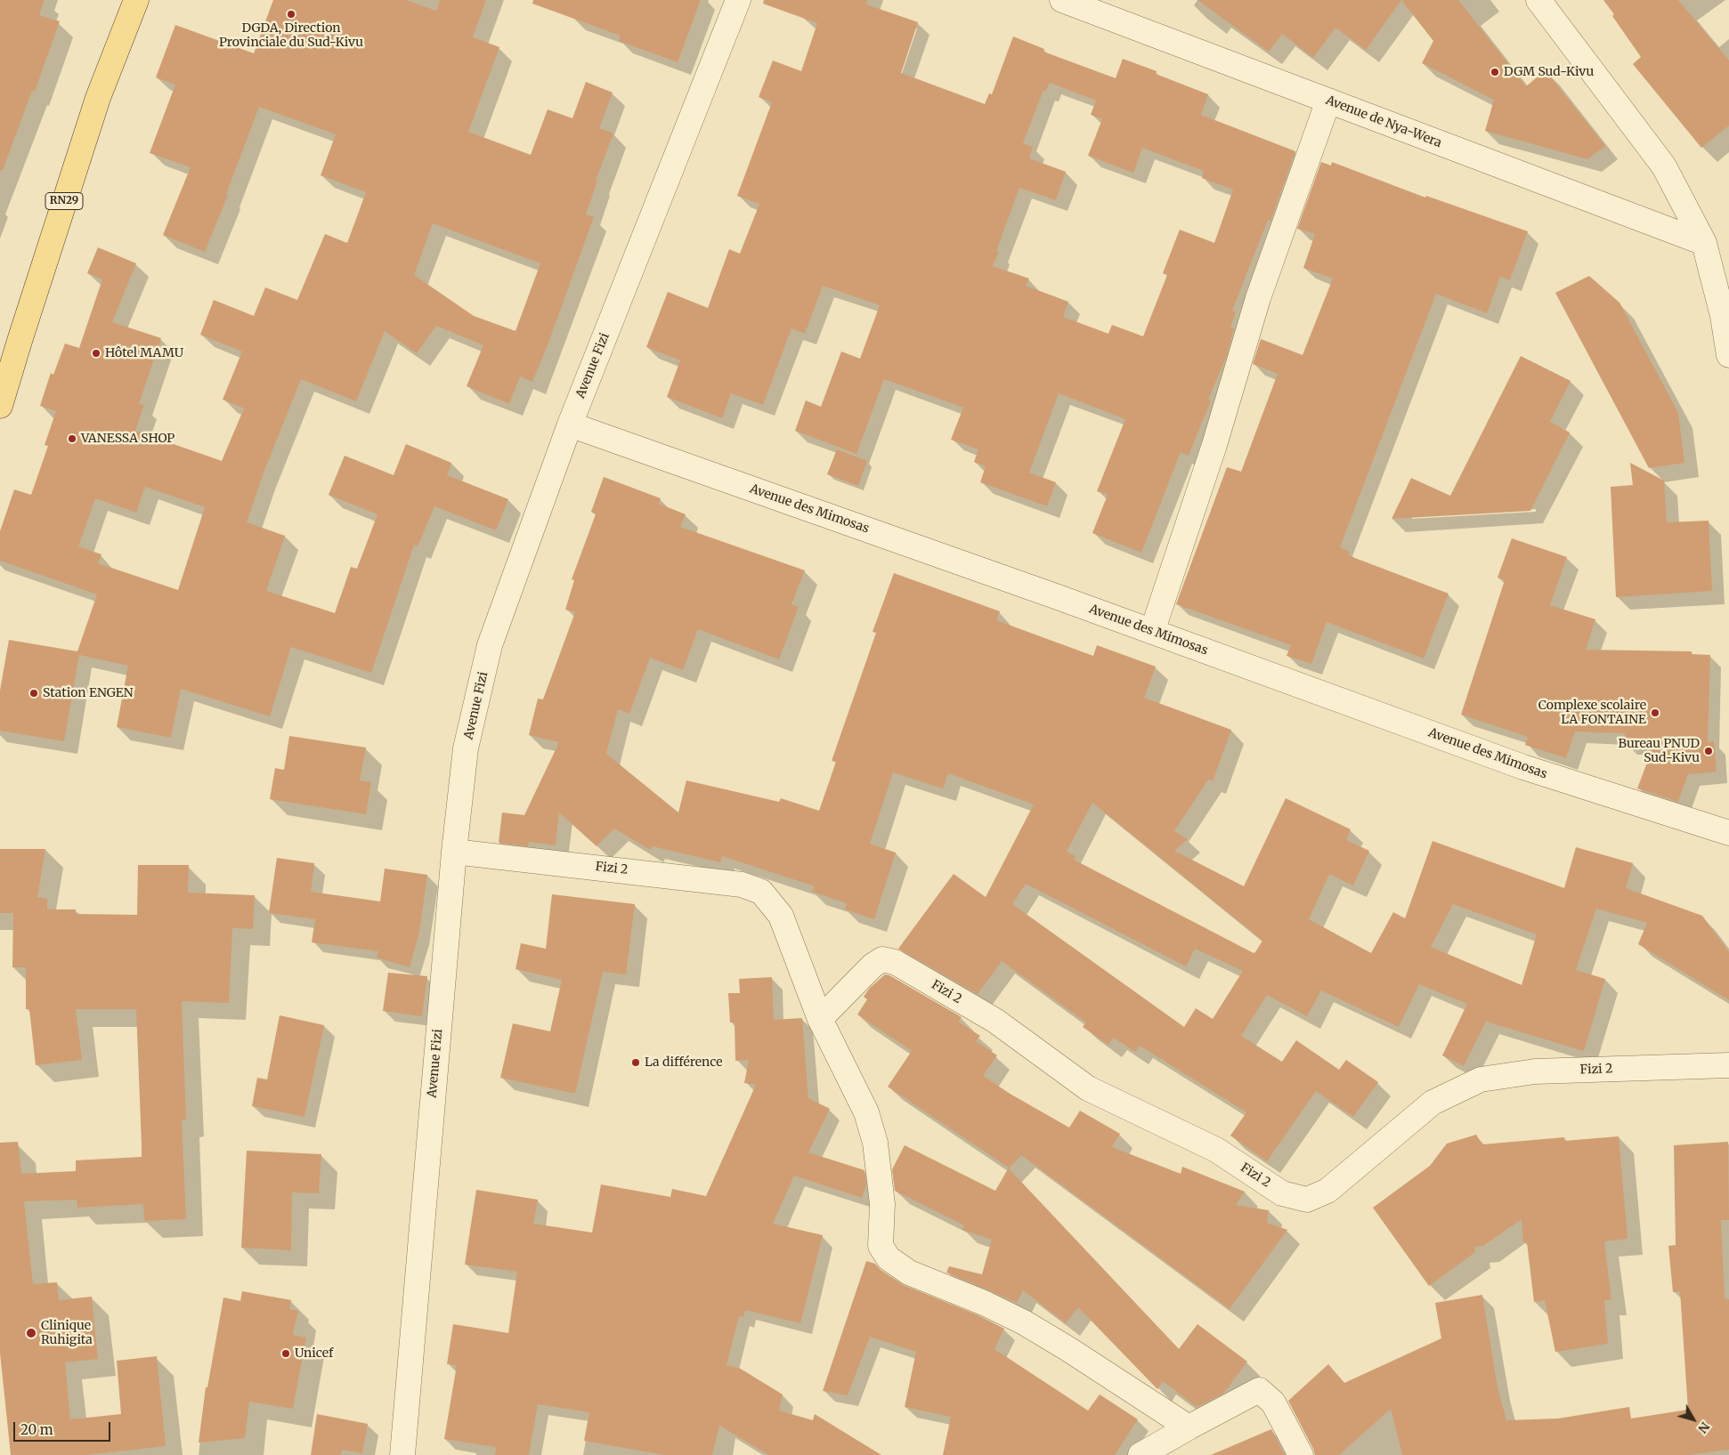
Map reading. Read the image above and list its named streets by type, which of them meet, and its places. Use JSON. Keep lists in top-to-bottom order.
{
  "streets": {
    "main road": ["RN29"],
    "street": [
      "Avenue de Nya-Wera",
      "Avenue Fizi",
      "Avenue des Mimosas",
      "Fizi 2"
    ]
  },
  "crossings": [
    ["Avenue Fizi", "Avenue des Mimosas"],
    ["Avenue Fizi", "Fizi 2"]
  ],
  "places": [
    "DGDA, Direction Provinciale du Sud-Kivu",
    "DGM Sud-Kivu",
    "Hôtel MAMU",
    "VANESSA SHOP",
    "Station ENGEN",
    "Complexe scolaire LA FONTAINE",
    "Bureau PNUD Sud-Kivu",
    "La différence",
    "Clinique Ruhigita",
    "Unicef"
  ],
  "scale_bar": "20 m",
  "north": "bottom right"
}
